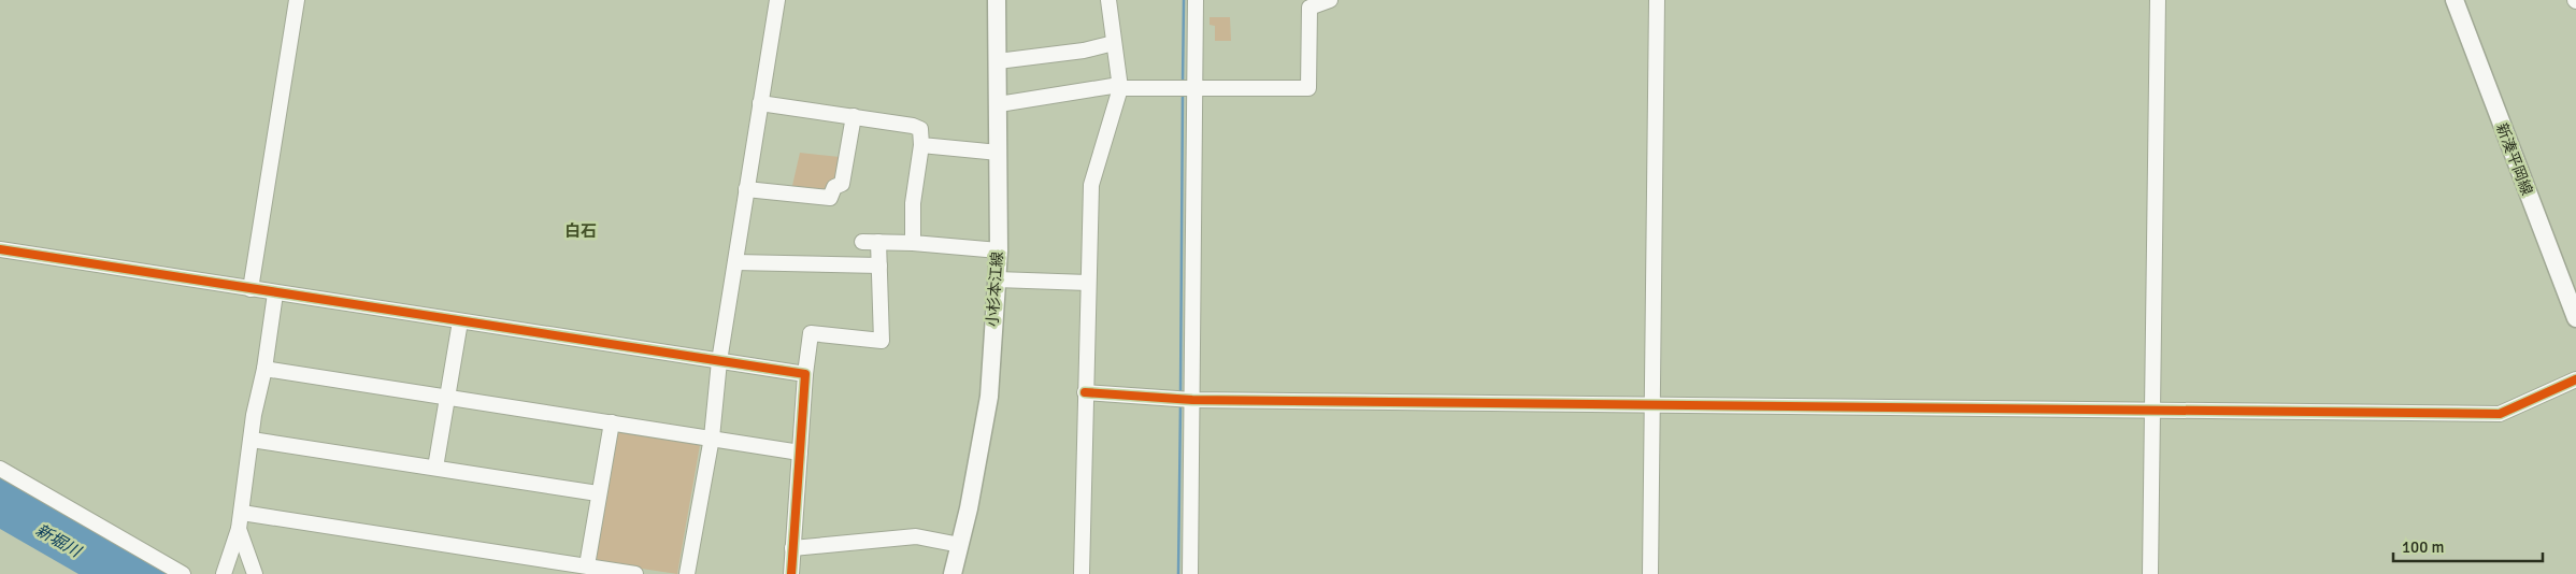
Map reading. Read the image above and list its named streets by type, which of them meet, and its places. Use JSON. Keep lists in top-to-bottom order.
{
  "streets": {
    "main road": ["新湊平岡線", "小杉本江線"]
  },
  "districts": ["白石"],
  "water": ["新堀川"],
  "scale_bar": "100 m"
}
